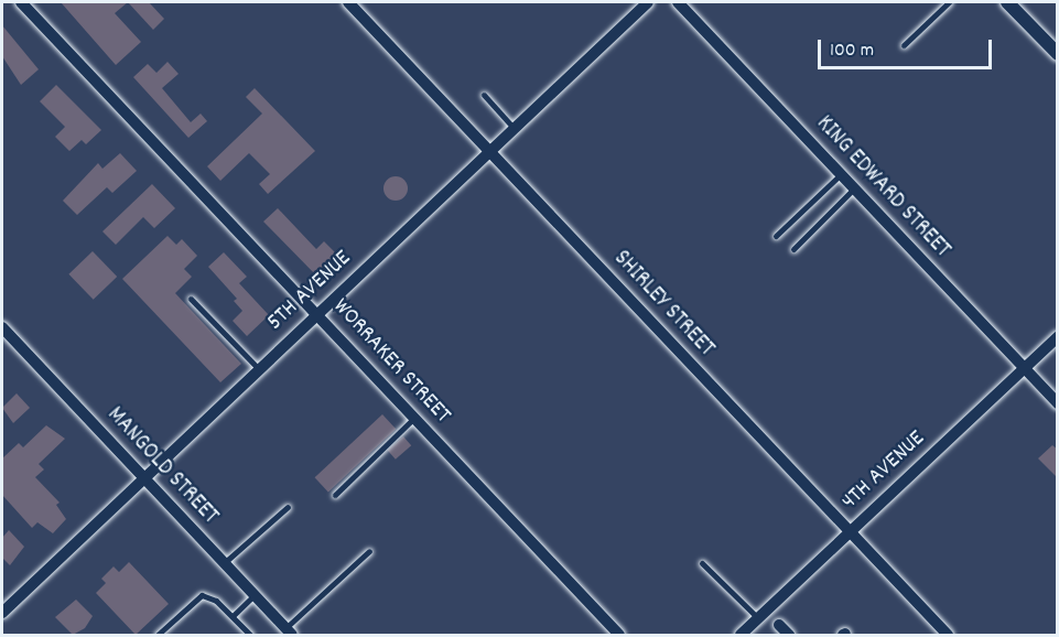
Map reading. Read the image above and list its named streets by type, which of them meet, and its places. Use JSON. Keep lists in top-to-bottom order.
{
  "streets": {
    "street": [
      "KING EDWARD STREET",
      "5TH AVENUE",
      "SHIRLEY STREET",
      "WORRAKER STREET",
      "MANGOLD STREET",
      "4TH AVENUE"
    ]
  },
  "crossings": [
    ["KING EDWARD STREET", "4TH AVENUE"],
    ["5TH AVENUE", "SHIRLEY STREET"],
    ["5TH AVENUE", "WORRAKER STREET"],
    ["5TH AVENUE", "MANGOLD STREET"],
    ["SHIRLEY STREET", "4TH AVENUE"]
  ],
  "scale_bar": "100 m"
}
